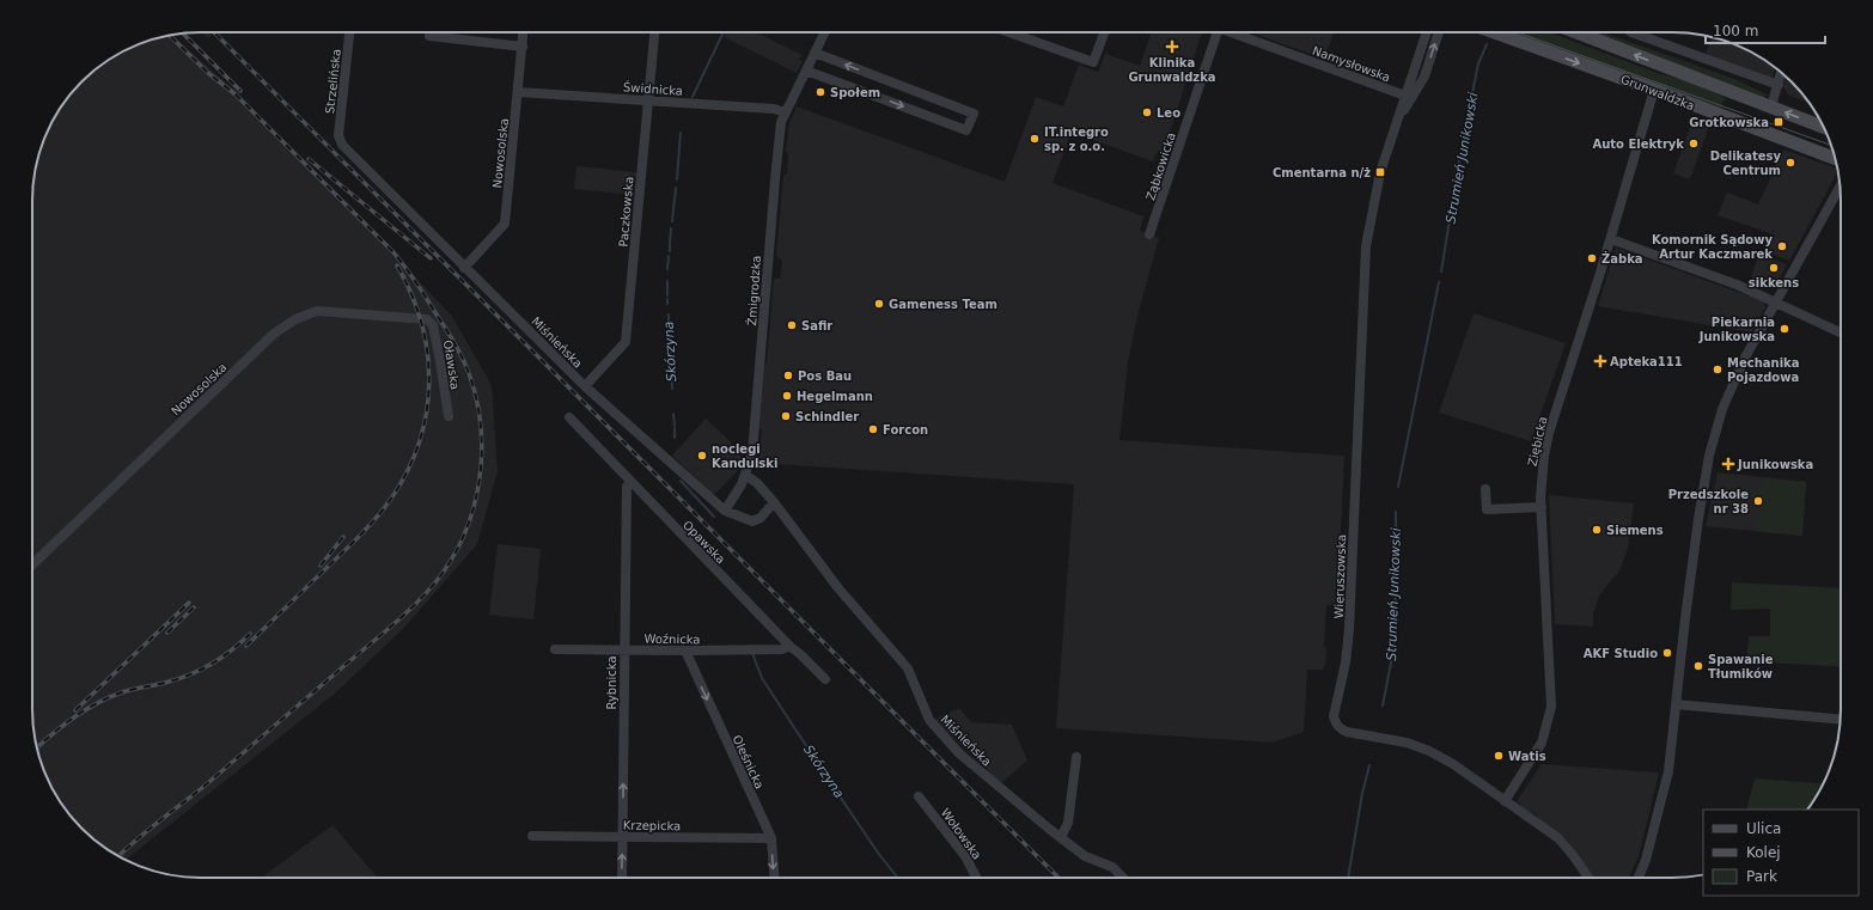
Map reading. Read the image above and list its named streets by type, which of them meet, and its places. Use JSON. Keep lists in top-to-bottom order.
{
  "streets": {
    "street": [
      "Namysłowska",
      "Strzelińska",
      "Świdnicka",
      "Grunwaldzka",
      "Nowosolska",
      "Ząbkowicka",
      "Paczkowska",
      "Żmigrodzka",
      "Miśnieńska",
      "Oławska",
      "Ziębicka",
      "Opawska",
      "Wieruszowska",
      "Woźnicka",
      "Rybnicka",
      "Oleśnicka",
      "Krzepicka",
      "Wołowska"
    ]
  },
  "crossings": [
    ["Namysłowska", "Wieruszowska"],
    ["Strzelińska", "Miśnieńska"],
    ["Świdnicka", "Nowosolska"],
    ["Świdnicka", "Paczkowska"],
    ["Świdnicka", "Żmigrodzka"],
    ["Grunwaldzka", "Ziębicka"],
    ["Nowosolska", "Miśnieńska"],
    ["Nowosolska", "Oławska"],
    ["Paczkowska", "Miśnieńska"],
    ["Żmigrodzka", "Miśnieńska"],
    ["Ziębicka", "Wieruszowska"],
    ["Opawska", "Woźnicka"],
    ["Opawska", "Rybnicka"],
    ["Woźnicka", "Rybnicka"],
    ["Woźnicka", "Oleśnicka"],
    ["Rybnicka", "Krzepicka"],
    ["Oleśnicka", "Krzepicka"]
  ],
  "one_way": ["Rybnicka", "Oleśnicka"],
  "water": ["Strumień Junikowski", "Skórzyna"],
  "places": {
    "health": ["Klinika Grunwaldzka", "Apteka111", "Junikowska"],
    "other": [
      "Społem",
      "Leo",
      "IT.integro sp. z o.o.",
      "Auto Elektryk",
      "Delikatesy Centrum",
      "Komornik Sądowy Artur Kaczmarek",
      "Żabka",
      "sikkens",
      "Gameness Team",
      "Safir",
      "Piekarnia Junikowska",
      "Mechanika Pojazdowa",
      "Pos Bau",
      "Hegelmann",
      "Schindler",
      "Forcon",
      "noclegi Kandulski",
      "Przedszkole nr 38",
      "Siemens",
      "AKF Studio",
      "Spawanie Tłumików",
      "Watis"
    ],
    "transit": ["Grotkowska", "Cmentarna n/ż"]
  },
  "legend": ["Ulica", "Kolej", "Park"],
  "scale_bar": "100 m"
}
